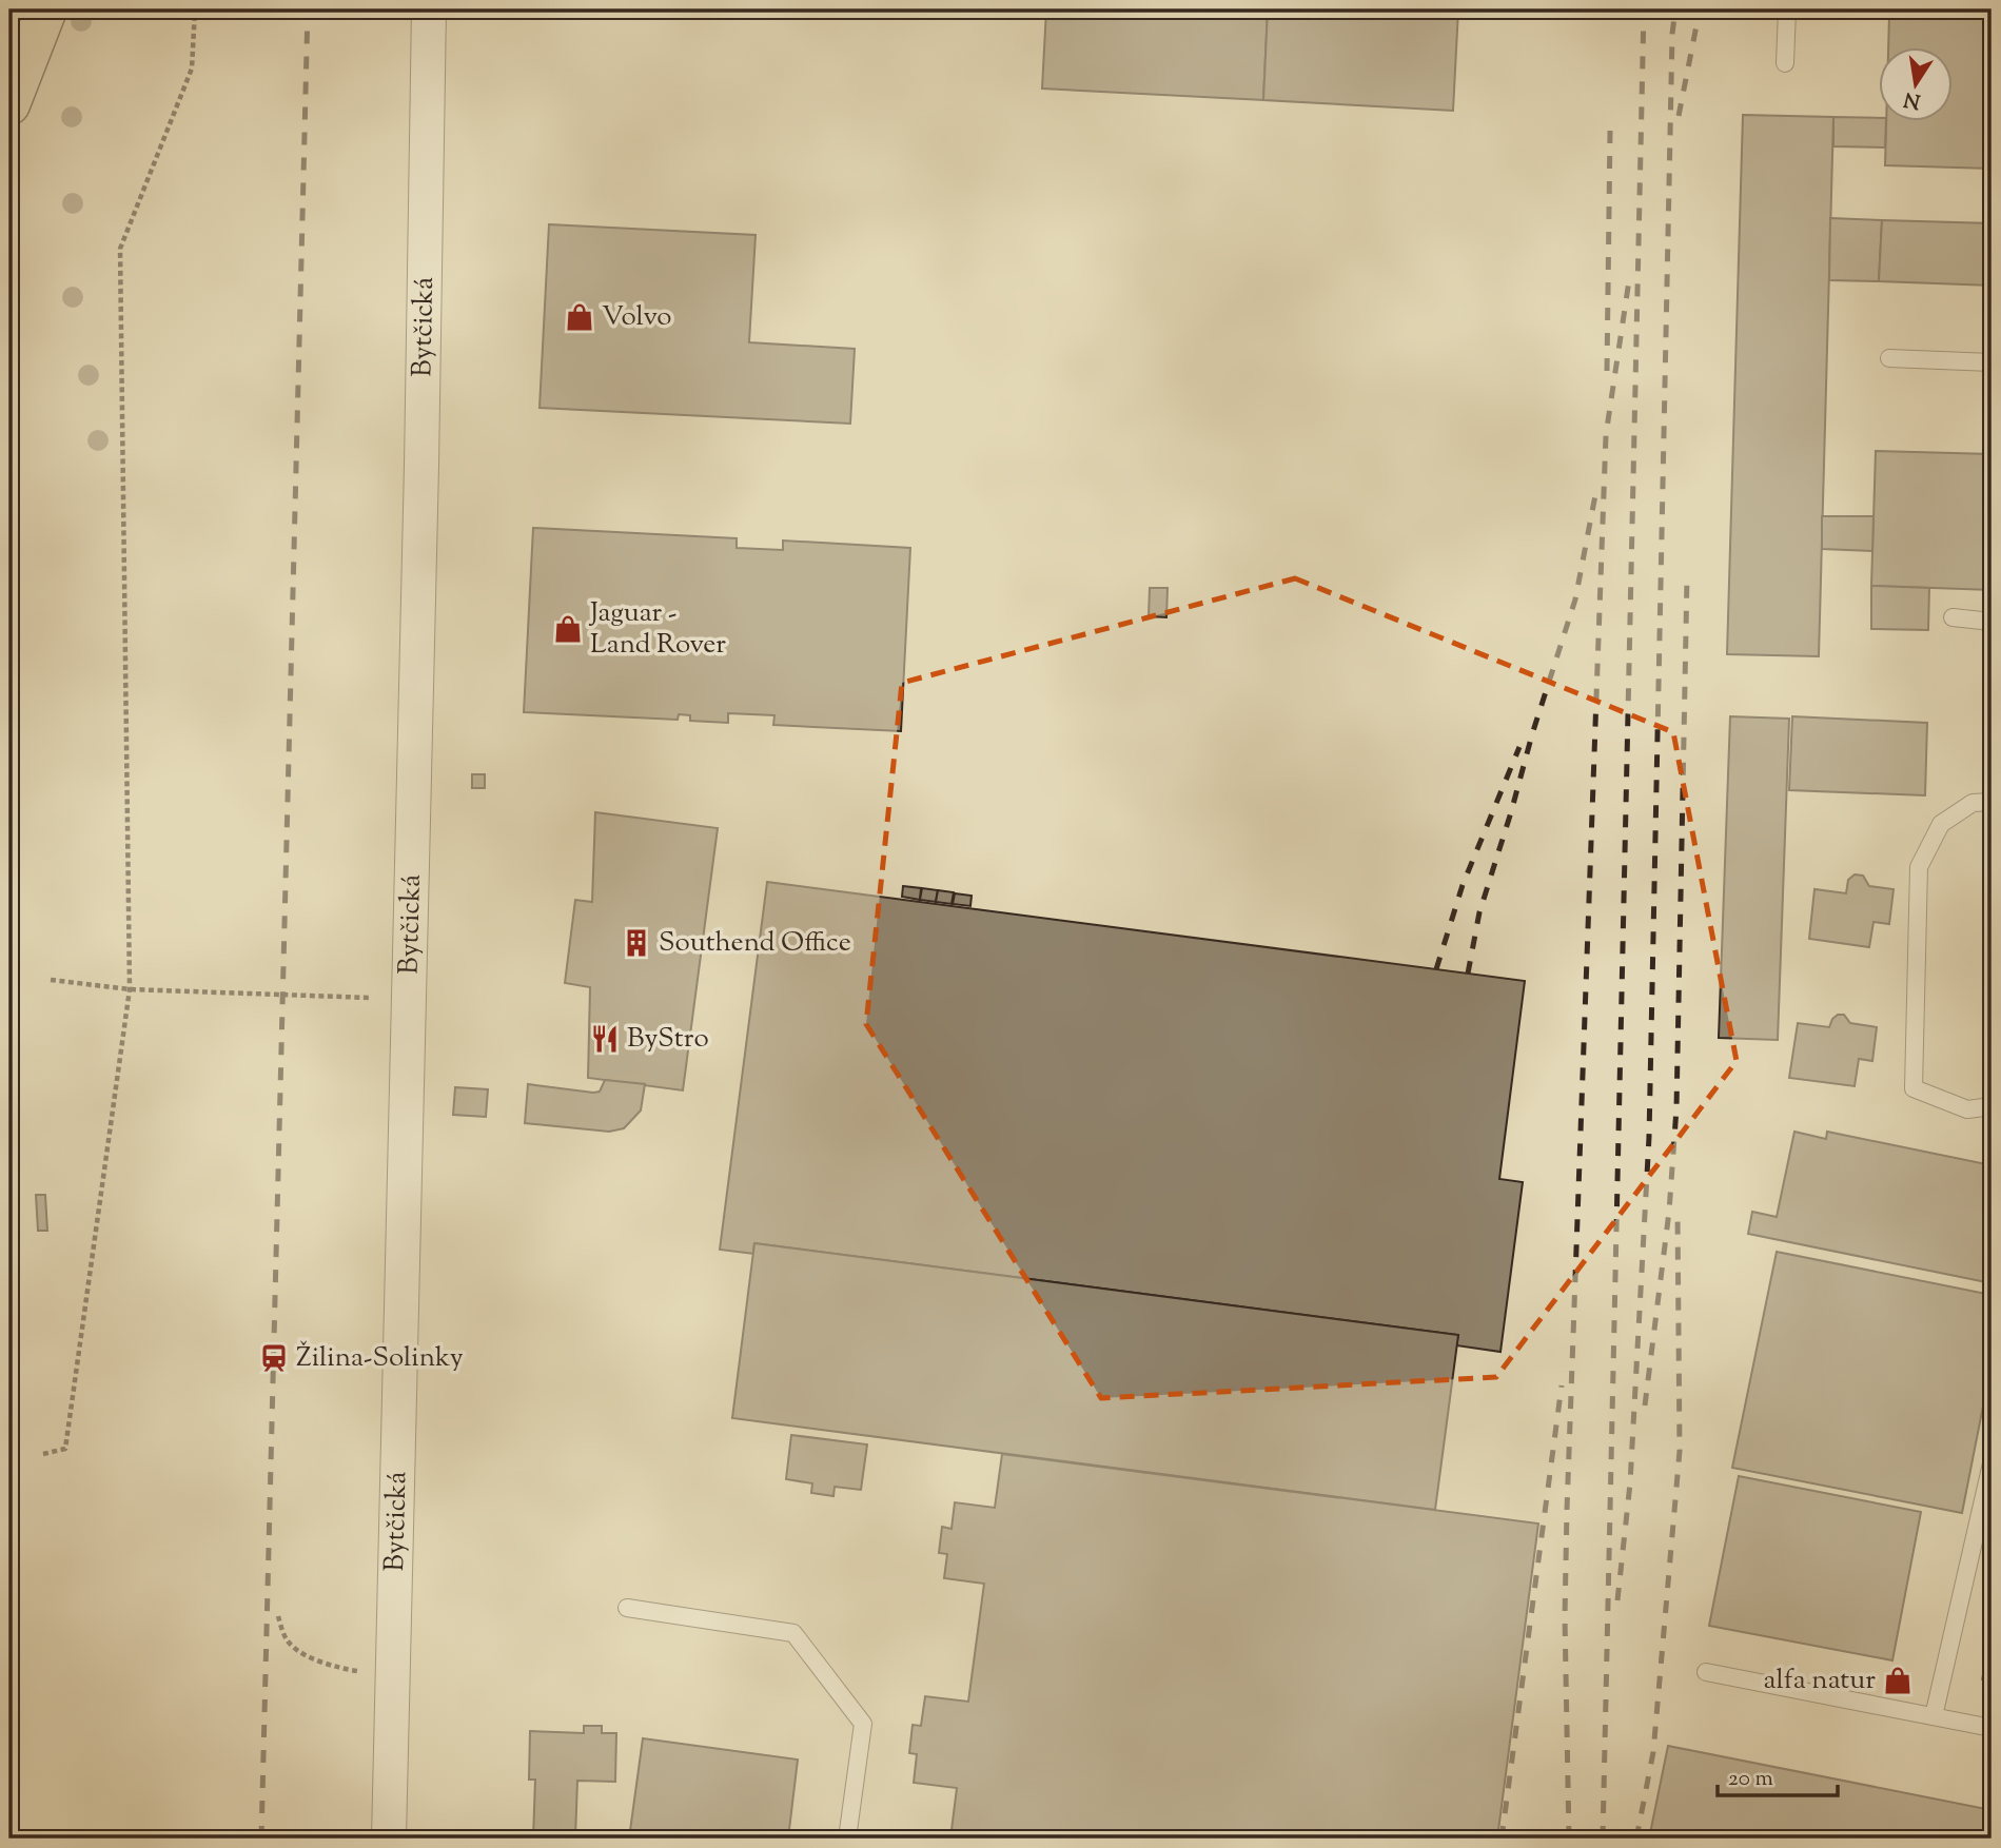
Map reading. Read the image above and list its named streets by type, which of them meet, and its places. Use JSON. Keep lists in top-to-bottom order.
{
  "streets": {
    "street": ["Bytčická"]
  },
  "places": {
    "shop": ["Volvo", "Jaguar - Land Rover", "alfa natur"],
    "building": ["Southend Office"],
    "restaurant": ["ByStro"],
    "station": ["Žilina-Solinky"]
  },
  "scale_bar": "20 m",
  "north": "bottom"
}
